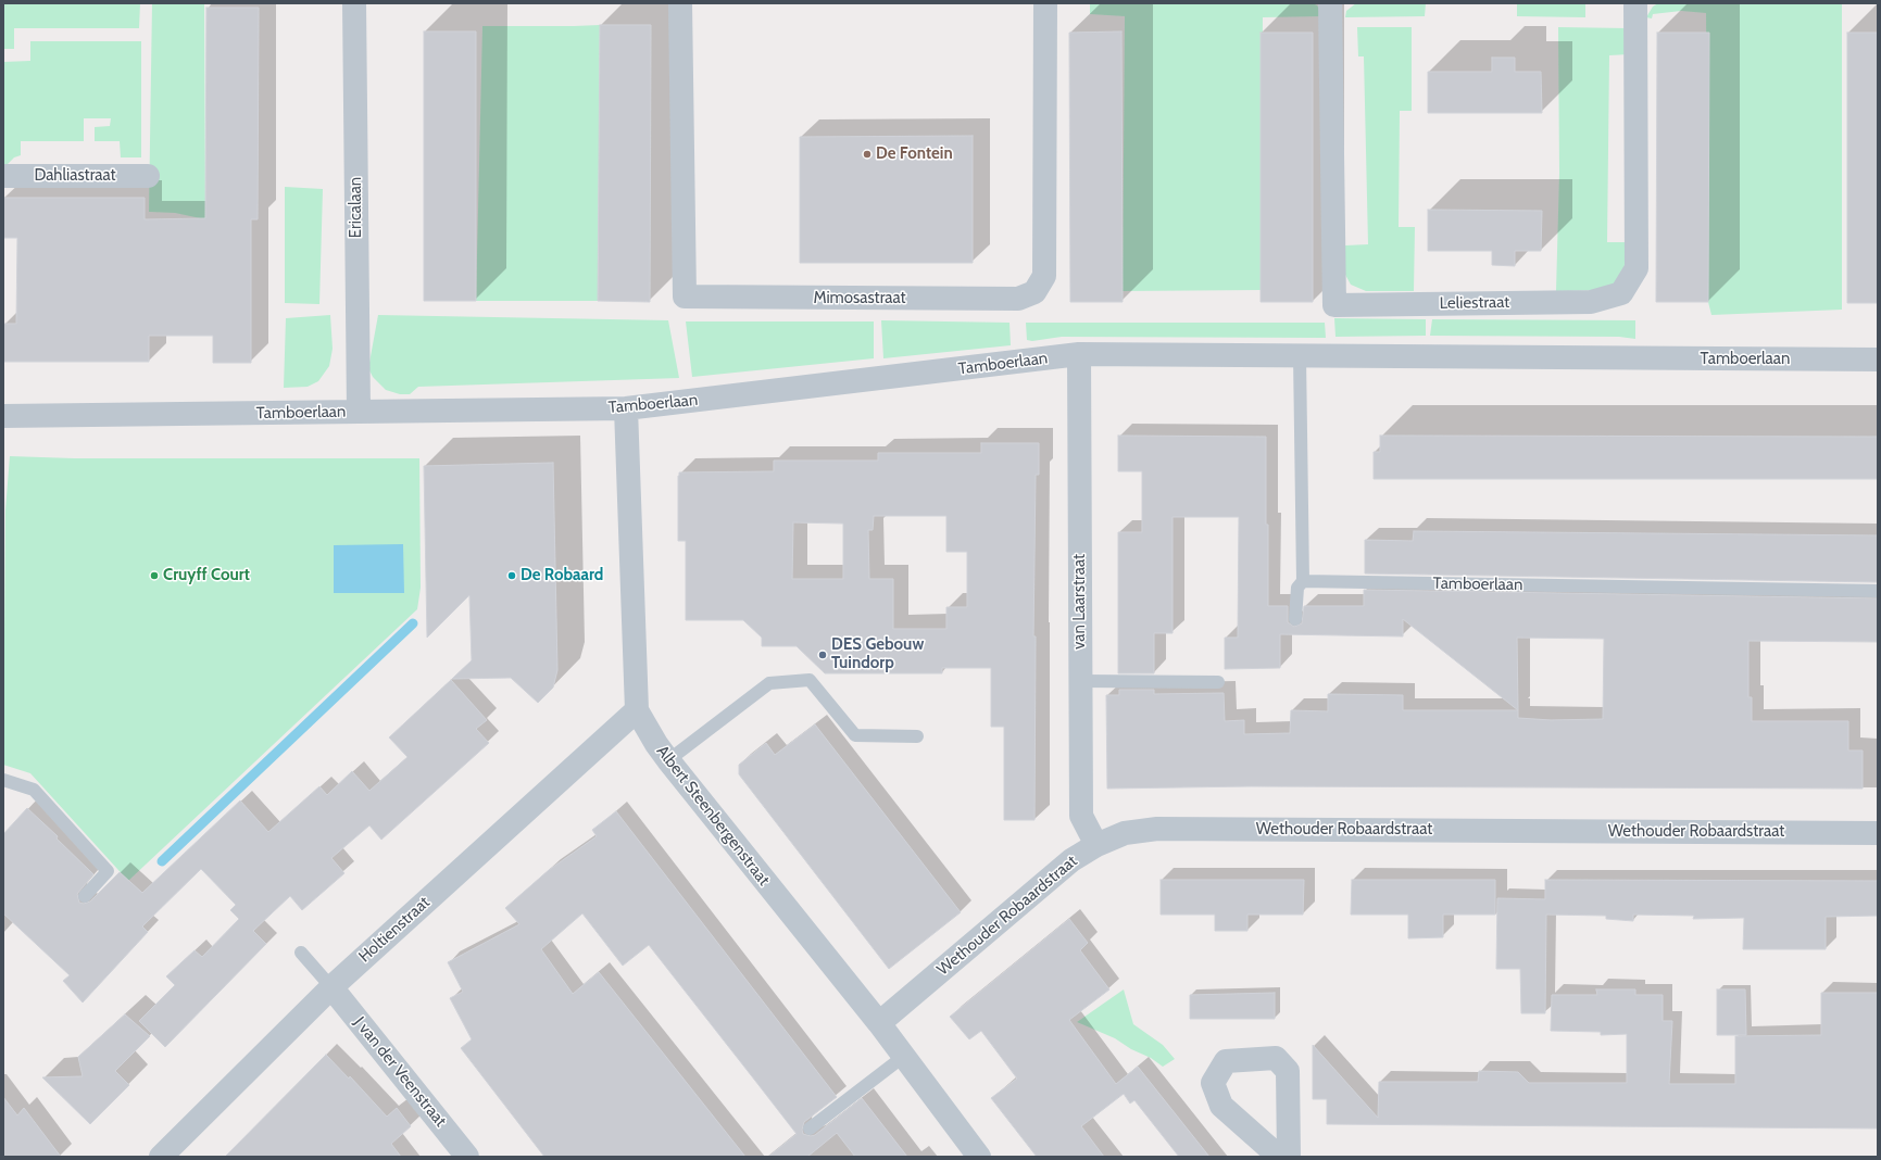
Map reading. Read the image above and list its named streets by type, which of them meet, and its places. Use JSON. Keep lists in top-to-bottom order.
{
  "streets": {
    "street": [
      "Dahliastraat",
      "Ericalaan",
      "Mimosastraat",
      "Leliestraat",
      "Tamboerlaan",
      "van Laarstraat",
      "Albert Steenbergenstraat",
      "Wethouder Robaardstraat",
      "Holtienstraat",
      "J van der Veenstraat"
    ]
  },
  "crossings": [
    ["Ericalaan", "Tamboerlaan"],
    ["Tamboerlaan", "van Laarstraat"],
    ["Tamboerlaan", "Albert Steenbergenstraat"],
    ["van Laarstraat", "Wethouder Robaardstraat"],
    ["Albert Steenbergenstraat", "Wethouder Robaardstraat"],
    ["Albert Steenbergenstraat", "Holtienstraat"],
    ["Holtienstraat", "J van der Veenstraat"]
  ],
  "places": [
    "De Fontein",
    "Cruyff Court",
    "De Robaard",
    "DES Gebouw Tuindorp"
  ]
}
